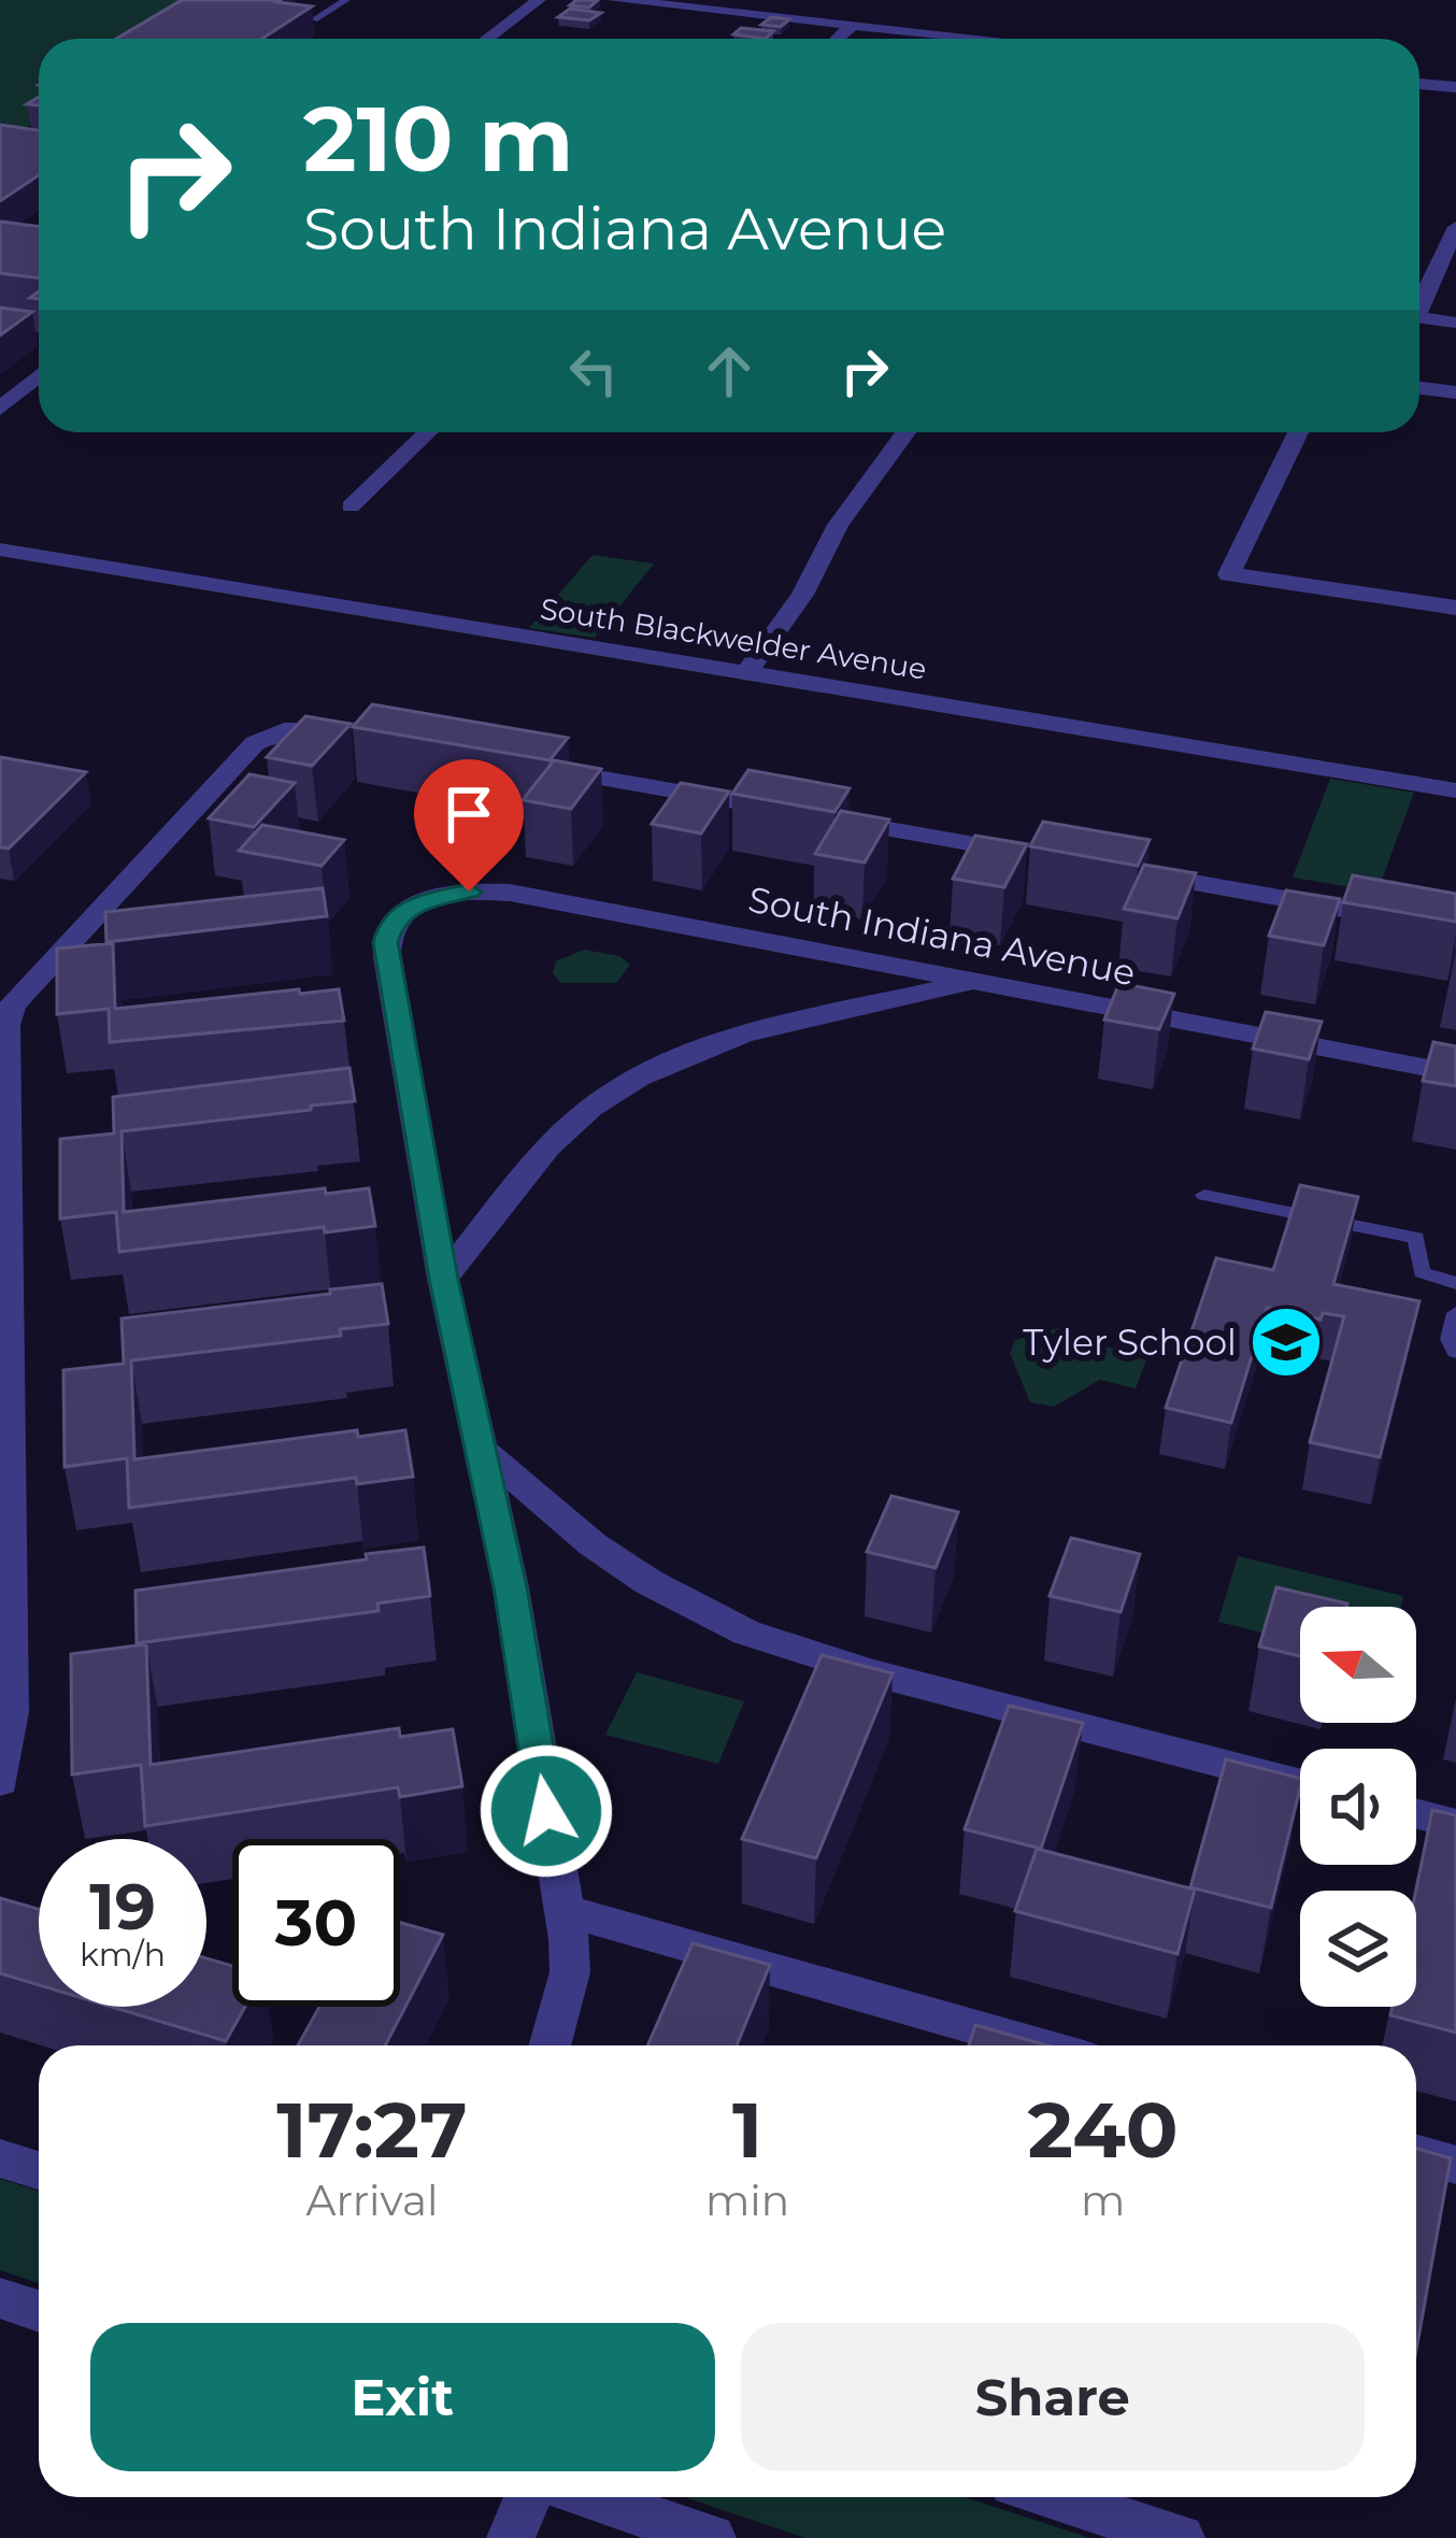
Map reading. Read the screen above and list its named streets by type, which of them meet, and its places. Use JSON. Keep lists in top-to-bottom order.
{
  "streets": {
    "street": ["South Blackwelder Avenue", "South Indiana Avenue"]
  },
  "places": {
    "school or university": ["Tyler School"]
  },
  "north": "left",
  "page": {
    "turn": ["210 m", "South Indiana Avenue"],
    "speed": "19 km/h",
    "limit": "30",
    "eta": [
      "17:27",
      "Arrival",
      "1",
      "min",
      "240",
      "m"
    ],
    "buttons": ["Exit", "Share"]
  }
}
